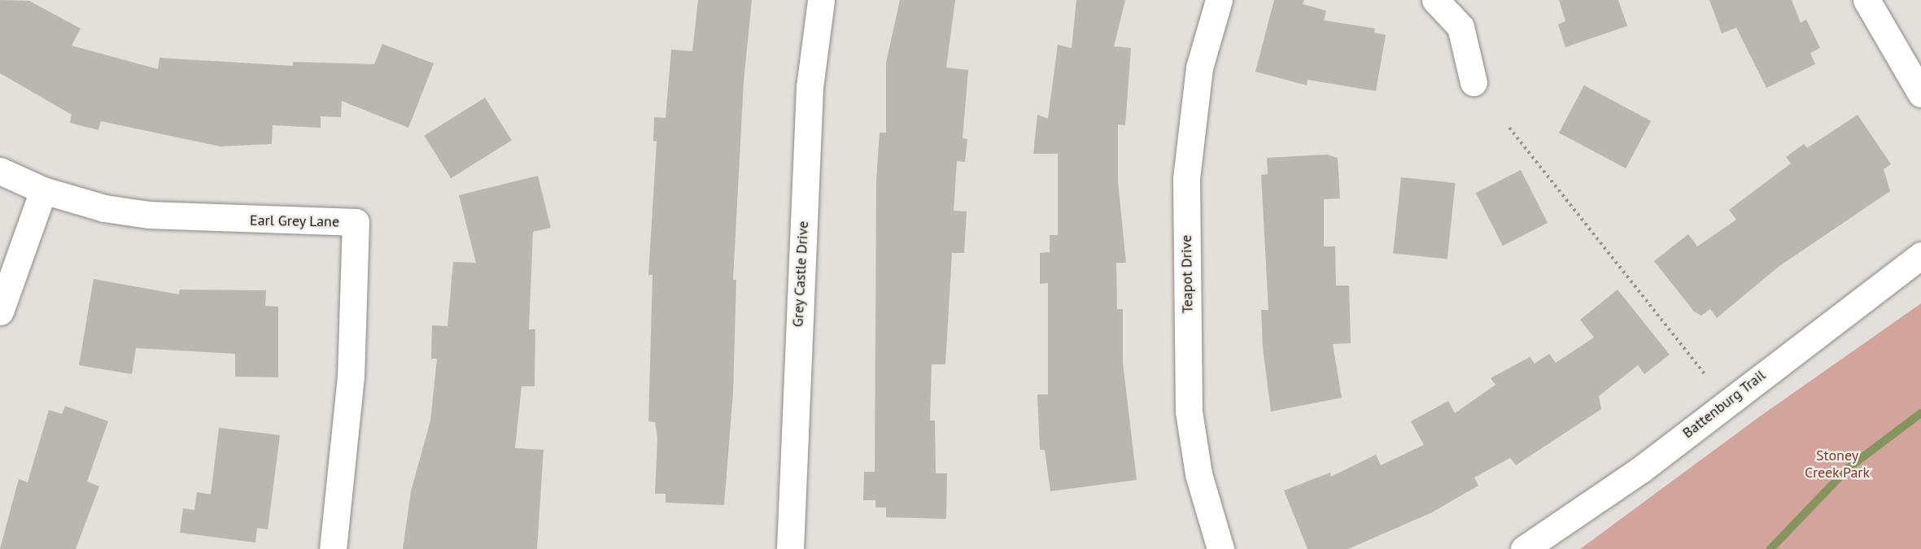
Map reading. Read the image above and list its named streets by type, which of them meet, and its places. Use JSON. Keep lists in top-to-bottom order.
{
  "streets": {
    "street": [
      "Earl Grey Lane",
      "Grey Castle Drive",
      "Teapot Drive",
      "Battenburg Trail"
    ]
  },
  "parks": ["Stoney Creek Park"]
}
